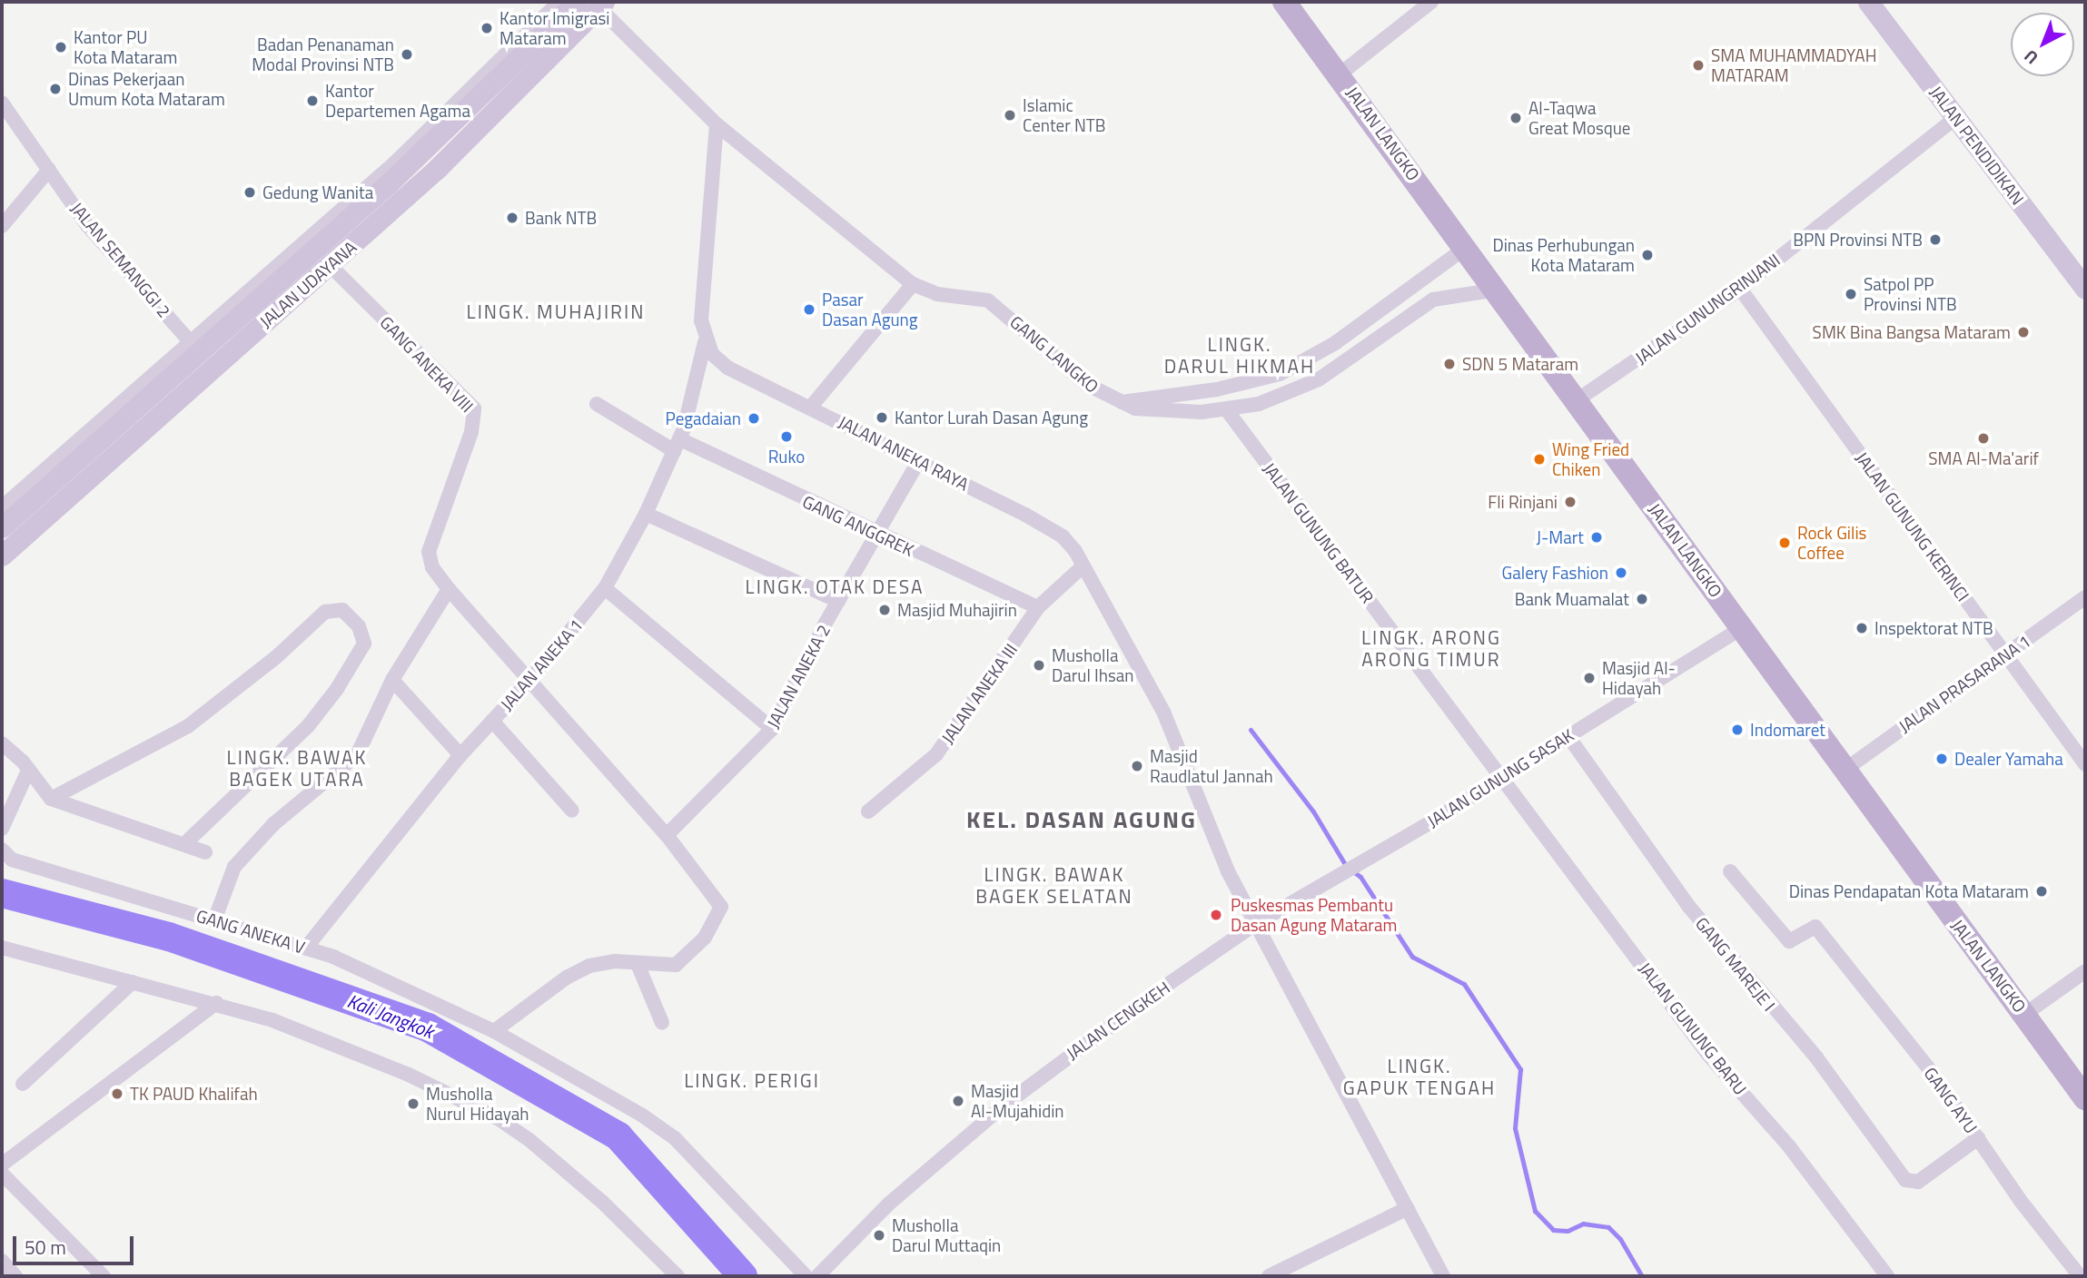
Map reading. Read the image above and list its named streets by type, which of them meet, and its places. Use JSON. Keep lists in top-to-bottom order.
{
  "streets": {
    "main road": ["JALAN LANGKO", "JALAN PENDIDIKAN", "JALAN UDAYANA"],
    "street": [
      "JALAN SEMANGGI 2",
      "JALAN GUNUNGRINJANI",
      "GANG LANGKO",
      "GANG ANEKA VIII",
      "JALAN ANEKA RAYA",
      "GANG ANGGREK",
      "JALAN GUNUNG KERINCI",
      "JALAN GUNUNG BATUR",
      "JALAN ANEKA 1",
      "JALAN ANEKA 2",
      "JALAN PRASARANA 1",
      "JALAN ANEKA III",
      "JALAN GUNUNG SASAK",
      "GANG ANEKA V",
      "GANG MAREJE I",
      "JALAN CENGKEH",
      "JALAN GUNUNG BARU",
      "GANG AYU"
    ]
  },
  "crossings": [
    ["JALAN LANGKO", "JALAN GUNUNGRINJANI"],
    ["JALAN LANGKO", "GANG LANGKO"],
    ["JALAN LANGKO", "JALAN PRASARANA 1"],
    ["JALAN LANGKO", "JALAN GUNUNG SASAK"],
    ["JALAN PENDIDIKAN", "JALAN GUNUNGRINJANI"],
    ["JALAN SEMANGGI 2", "JALAN UDAYANA"],
    ["JALAN UDAYANA", "GANG ANEKA VIII"],
    ["JALAN GUNUNGRINJANI", "JALAN GUNUNG KERINCI"],
    ["GANG LANGKO", "JALAN GUNUNG BATUR"],
    ["JALAN ANEKA RAYA", "JALAN ANEKA 1"],
    ["JALAN ANEKA RAYA", "JALAN ANEKA 2"],
    ["JALAN ANEKA RAYA", "JALAN ANEKA III"],
    ["JALAN ANEKA RAYA", "JALAN GUNUNG SASAK"],
    ["JALAN ANEKA RAYA", "JALAN CENGKEH"],
    ["GANG ANGGREK", "JALAN ANEKA 1"],
    ["GANG ANGGREK", "JALAN ANEKA 2"],
    ["GANG ANGGREK", "JALAN ANEKA III"],
    ["JALAN GUNUNG KERINCI", "JALAN PRASARANA 1"],
    ["JALAN GUNUNG BATUR", "JALAN GUNUNG SASAK"],
    ["JALAN GUNUNG BATUR", "JALAN GUNUNG BARU"],
    ["JALAN ANEKA 1", "GANG ANEKA V"],
    ["JALAN GUNUNG SASAK", "GANG MAREJE I"],
    ["JALAN GUNUNG SASAK", "JALAN CENGKEH"],
    ["JALAN GUNUNG SASAK", "JALAN GUNUNG BARU"],
    ["GANG MAREJE I", "GANG AYU"]
  ],
  "districts": [
    "LINGK. MUHAJIRIN",
    "LINGK. DARUL HIKMAH",
    "LINGK. OTAK DESA",
    "LINGK. ARONG ARONG TIMUR",
    "LINGK. BAWAK BAGEK UTARA",
    "KEL. DASAN AGUNG",
    "LINGK. BAWAK BAGEK SELATAN",
    "LINGK. GAPUK TENGAH",
    "LINGK. PERIGI"
  ],
  "water": ["Kali Jangkok"],
  "places": [
    "Kantor Imigrasi Mataram",
    "Kantor PU Kota Mataram",
    "Badan Penanaman Modal Provinsi NTB",
    "SMA MUHAMMADYAH MATARAM",
    "Dinas Pekerjaan Umum Kota Mataram",
    "Kantor Departemen Agama",
    "Islamic Center NTB",
    "Al-Taqwa Great Mosque",
    "Gedung Wanita",
    "Bank NTB",
    "BPN Provinsi NTB",
    "Dinas Perhubungan Kota Mataram",
    "Satpol PP Provinsi NTB",
    "Pasar Dasan Agung",
    "SMK Bina Bangsa Mataram",
    "SDN 5 Mataram",
    "Kantor Lurah Dasan Agung",
    "Pegadaian",
    "Ruko",
    "SMA Al-Ma'arif",
    "Wing Fried Chiken",
    "Fli Rinjani",
    "J-Mart",
    "Rock Gilis Coffee",
    "Galery Fashion",
    "Bank Muamalat",
    "Masjid Muhajirin",
    "Inspektorat NTB",
    "Musholla Darul Ihsan",
    "Masjid Al- Hidayah",
    "Indomaret",
    "Dealer Yamaha",
    "Masjid Raudlatul Jannah",
    "Dinas Pendapatan Kota Mataram",
    "Puskesmas Pembantu Dasan Agung Mataram",
    "TK PAUD Khalifah",
    "Masjid Al-Mujahidin",
    "Musholla Nurul Hidayah",
    "Musholla Darul Muttaqin"
  ],
  "scale_bar": "50 m",
  "north": "bottom left"
}
